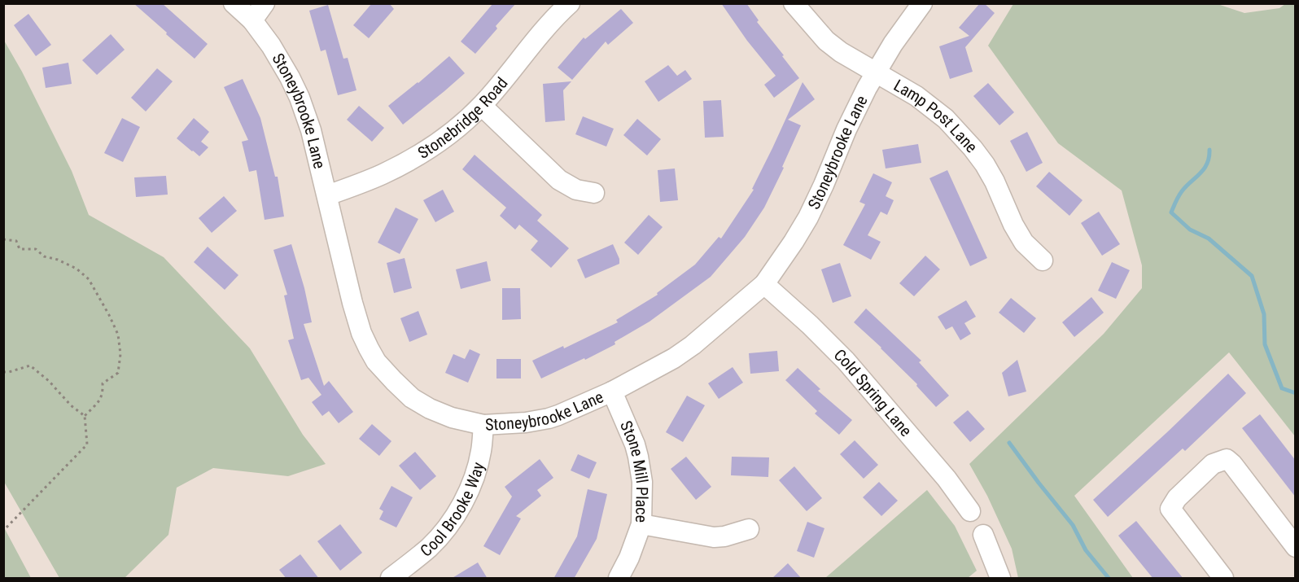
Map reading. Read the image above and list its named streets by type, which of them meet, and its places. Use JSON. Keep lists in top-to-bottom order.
{
  "streets": {
    "street": [
      "Stoneybrooke Lane",
      "Stonebridge Road",
      "Lamp Post Lane",
      "Cold Spring Lane",
      "Stone Mill Place",
      "Cool Brooke Way"
    ]
  },
  "crossings": [
    ["Stoneybrooke Lane", "Stonebridge Road"],
    ["Stoneybrooke Lane", "Lamp Post Lane"],
    ["Stoneybrooke Lane", "Cold Spring Lane"],
    ["Stoneybrooke Lane", "Stone Mill Place"],
    ["Stoneybrooke Lane", "Cool Brooke Way"]
  ]
}
